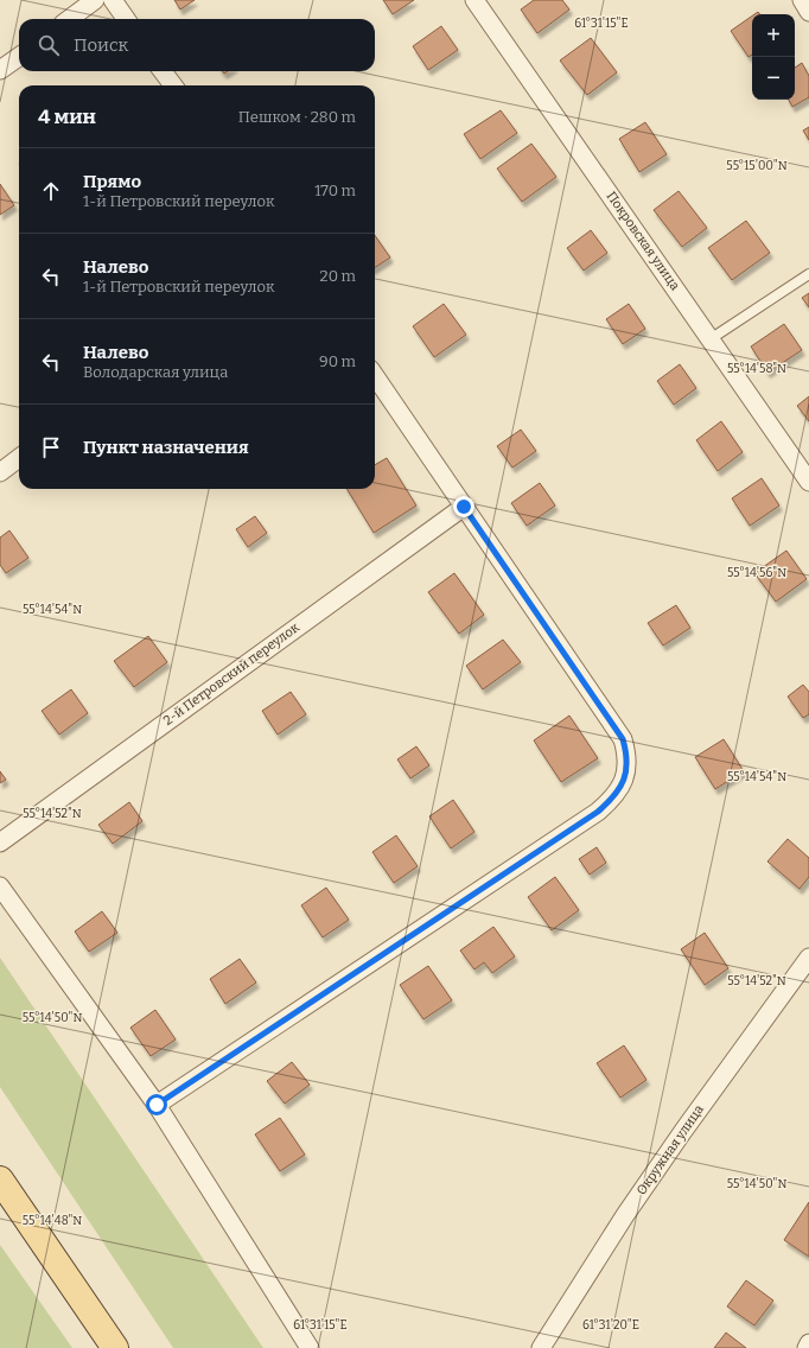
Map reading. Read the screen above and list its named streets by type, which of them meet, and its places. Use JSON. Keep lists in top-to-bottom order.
{
  "streets": {
    "street": ["Покровская улица", "2-й Петровский переулок", "Окружная улица"]
  },
  "page": {
    "map_buttons": ["+", "−"],
    "search": "Поиск",
    "heading": ["4 мин", "Пешком · 280 m"],
    "list": [
      ["Прямо", "1-й Петровский переулок", "170 m"],
      ["Налево", "1-й Петровский переулок", "20 m"],
      ["Налево", "Володарская улица", "90 m"],
      "Пункт назначения"
    ]
  },
  "coordinates": [
    "61°31'15\"E",
    "55°15'00\"N",
    "55°14'58\"N",
    "55°14'56\"N",
    "55°14'54\"N",
    "55°14'52\"N",
    "55°14'50\"N",
    "55°14'48\"N",
    "61°31'20\"E"
  ]
}
